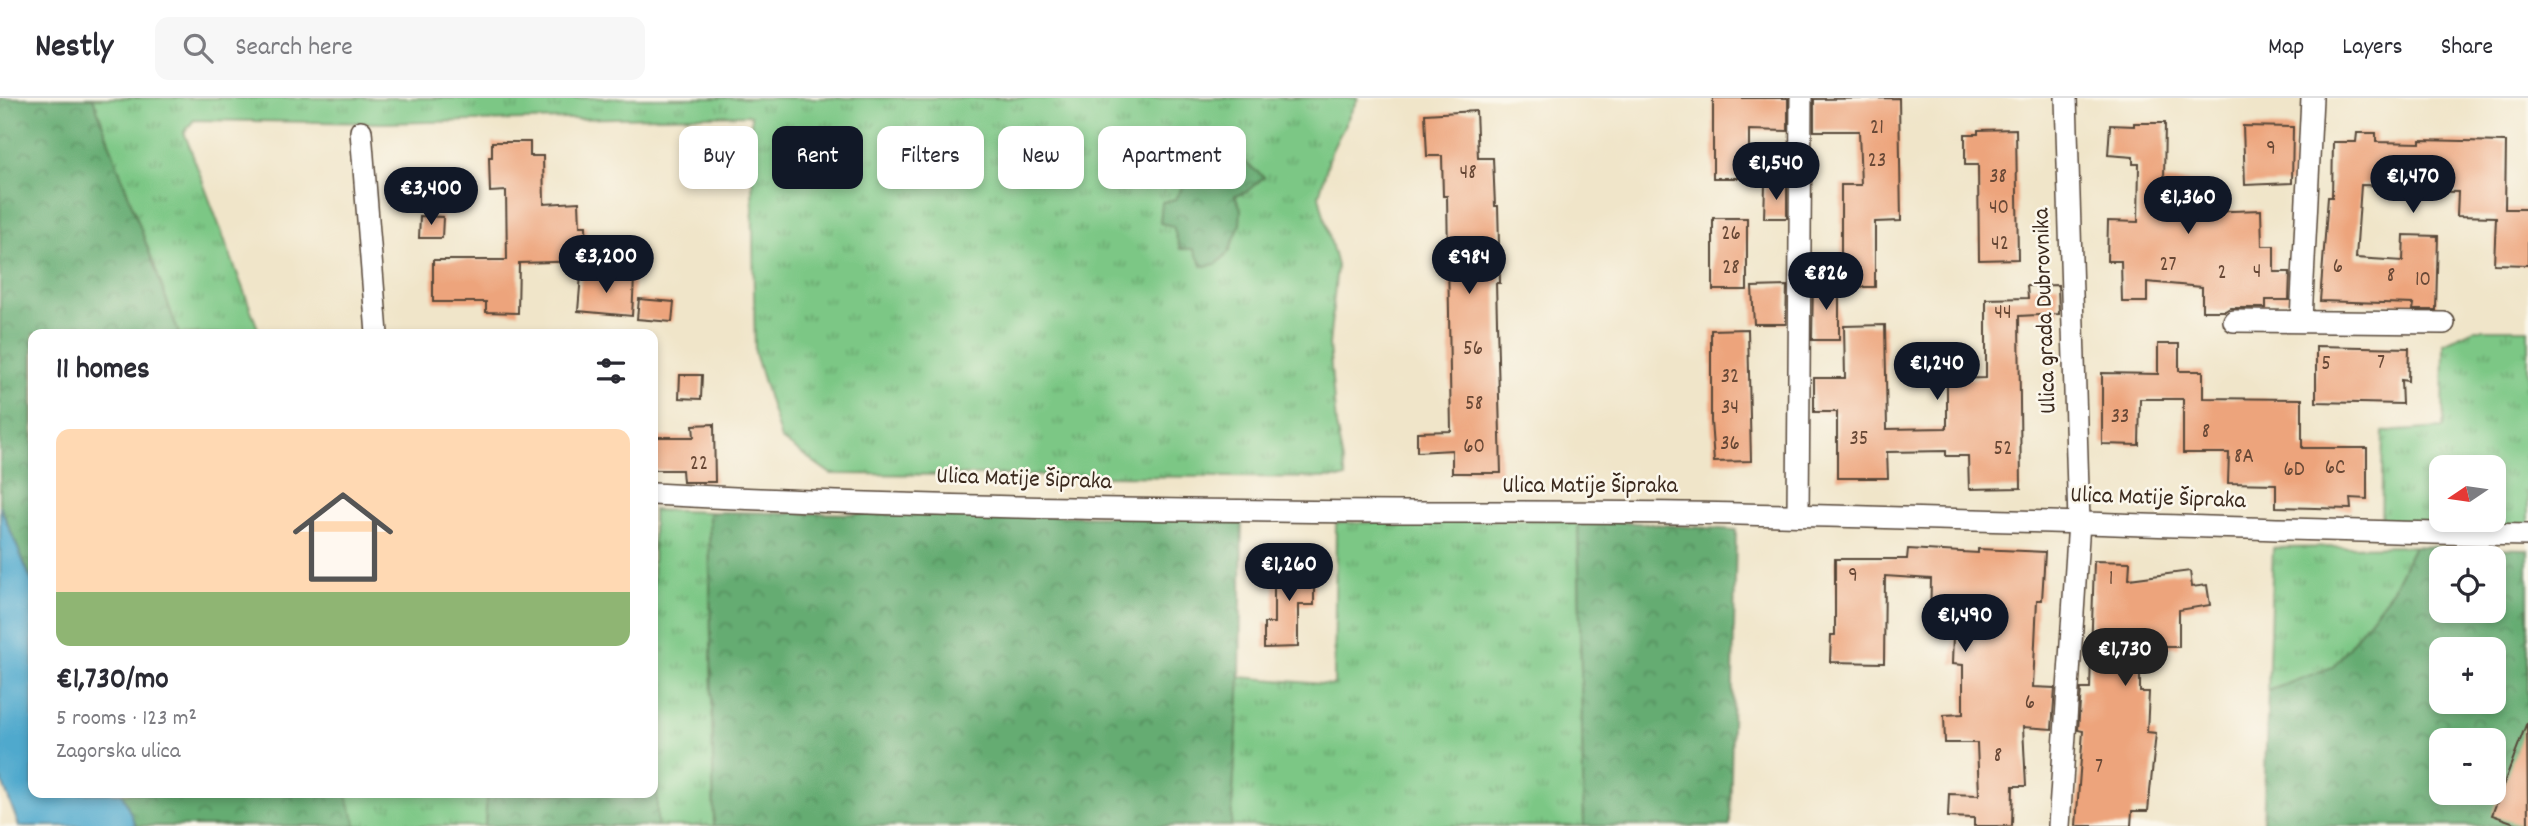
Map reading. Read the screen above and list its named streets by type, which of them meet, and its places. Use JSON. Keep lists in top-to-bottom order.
{
  "streets": {
    "street": ["Ulica grada Dubrovnika", "Ulica Matije Šipraka"]
  },
  "crossings": [
    ["Ulica grada Dubrovnika", "Ulica Matije Šipraka"]
  ],
  "house_numbers": [
    "21",
    "9",
    "23",
    "48",
    "38",
    "40",
    "26",
    "42",
    "27",
    "6",
    "28",
    "4",
    "2",
    "8",
    "10",
    "44",
    "56",
    "7",
    "5",
    "32",
    "58",
    "34",
    "33",
    "8",
    "35",
    "36",
    "60",
    "52",
    "8A",
    "22",
    "6C",
    "6D",
    "9",
    "1",
    "6",
    "8",
    "7"
  ],
  "north": "left",
  "page": {
    "header": "Nestly",
    "search": "Search here",
    "nav": ["Map", "Layers", "Share"],
    "chip": [
      "Buy",
      "Rent",
      "Filters",
      "New",
      "Apartment"
    ],
    "price": [
      "€1,540",
      "€1,470",
      "€3,400",
      "€1,360",
      "€3,200",
      "€984",
      "€826",
      "€1,240",
      "€1,260",
      "€1,490",
      "€1,730"
    ],
    "heading": "11 homes",
    "list": [
      {
        "name": "€1,730/mo",
        "note": "5 rooms · 123 m² · Zagorska ulica"
      }
    ],
    "map_buttons": ["+", "−"]
  }
}
